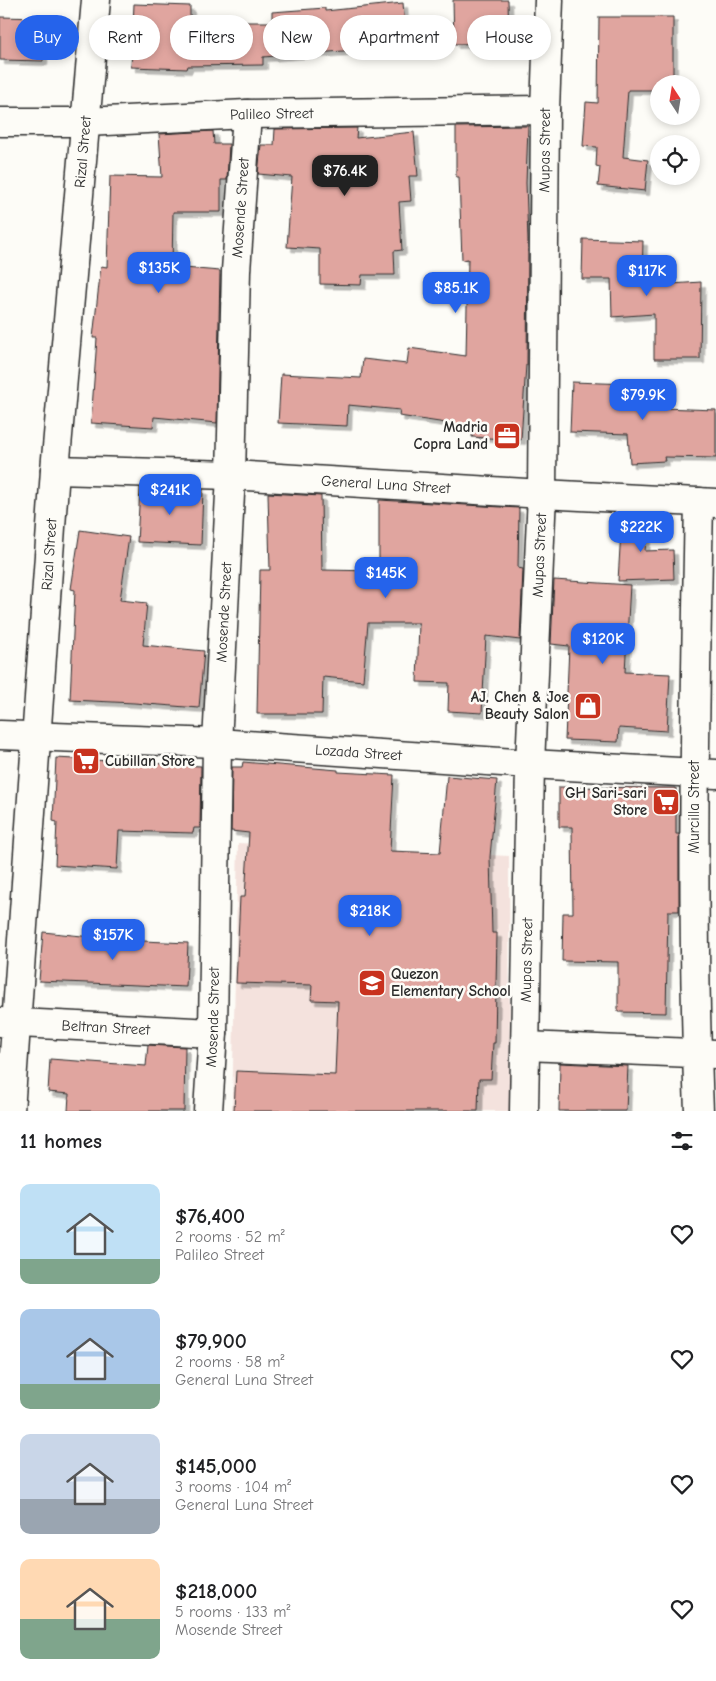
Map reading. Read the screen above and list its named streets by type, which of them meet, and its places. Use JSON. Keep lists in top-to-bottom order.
{
  "streets": {
    "street": [
      "Palileo Street",
      "Mupas Street",
      "Rizal Street",
      "Mosende Street",
      "General Luna Street",
      "Lozada Street",
      "Murcilla Street",
      "Beltran Street"
    ]
  },
  "crossings": [
    ["Palileo Street", "Mupas Street"],
    ["Palileo Street", "Rizal Street"],
    ["Palileo Street", "Mosende Street"],
    ["Mupas Street", "General Luna Street"],
    ["Mupas Street", "Lozada Street"],
    ["Rizal Street", "General Luna Street"],
    ["Rizal Street", "Lozada Street"],
    ["Rizal Street", "Beltran Street"],
    ["Mosende Street", "General Luna Street"],
    ["Mosende Street", "Lozada Street"],
    ["Mosende Street", "Beltran Street"],
    ["General Luna Street", "Murcilla Street"],
    ["Lozada Street", "Murcilla Street"]
  ],
  "places": {
    "office": ["Madria Copra Land"],
    "shop": ["AJ, Chen & Joe Beauty Salon"],
    "supermarket": ["Cubillan Store", "GH Sari-sari Store"],
    "school or university": ["Quezon Elementary School"]
  },
  "north": "top",
  "page": {
    "chip": [
      "Buy",
      "Rent",
      "Filters",
      "New",
      "Apartment",
      "House"
    ],
    "price": [
      "$76.4K",
      "$135K",
      "$117K",
      "$85.1K",
      "$79.9K",
      "$241K",
      "$222K",
      "$145K",
      "$120K",
      "$218K",
      "$157K"
    ],
    "heading": "11 homes",
    "list": [
      {
        "name": "$76,400",
        "note": "2 rooms · 52 m² · Palileo Street"
      },
      {
        "name": "$79,900",
        "note": "2 rooms · 58 m² · General Luna Street"
      },
      {
        "name": "$145,000",
        "note": "3 rooms · 104 m² · General Luna Street"
      },
      {
        "name": "$218,000",
        "note": "5 rooms · 133 m² · Mosende Street"
      }
    ]
  }
}
